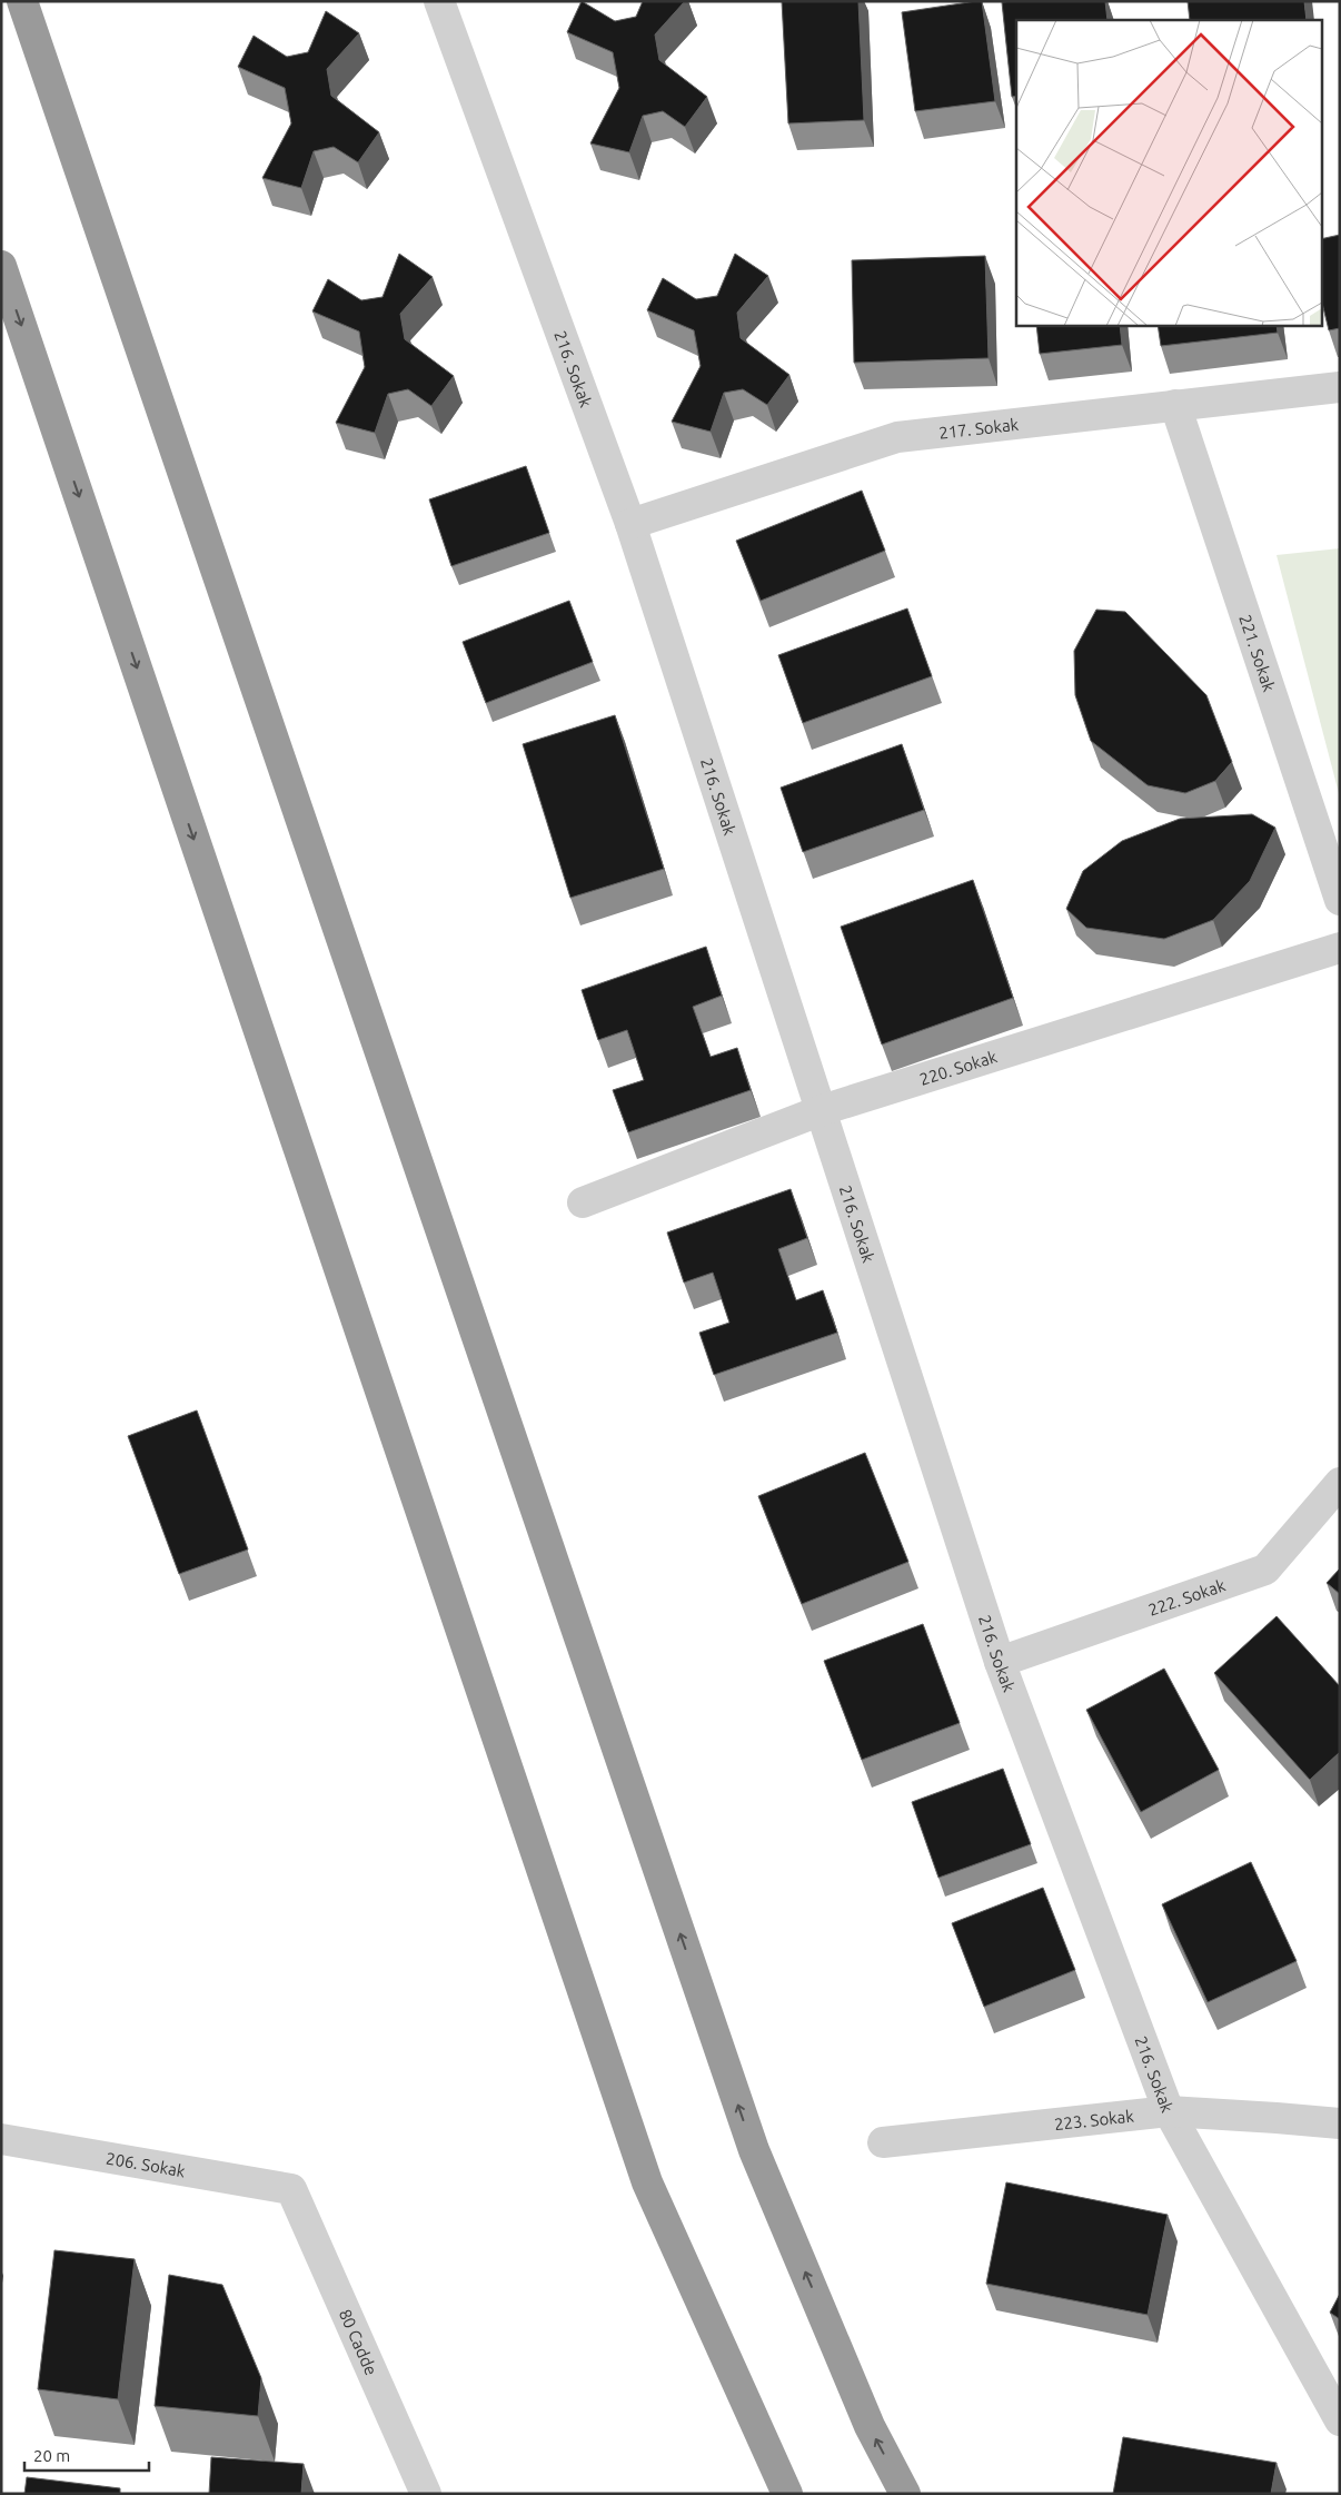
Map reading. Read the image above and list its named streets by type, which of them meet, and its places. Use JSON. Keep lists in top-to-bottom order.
{
  "streets": {
    "street": [
      "216. Sokak",
      "217. Sokak",
      "221. Sokak",
      "220. Sokak",
      "222. Sokak",
      "223. Sokak",
      "206. Sokak",
      "80 Cadde"
    ]
  },
  "crossings": [
    ["216. Sokak", "217. Sokak"],
    ["216. Sokak", "220. Sokak"],
    ["216. Sokak", "222. Sokak"],
    ["216. Sokak", "223. Sokak"],
    ["217. Sokak", "221. Sokak"],
    ["206. Sokak", "80 Cadde"]
  ],
  "scale_bar": "20 m"
}
